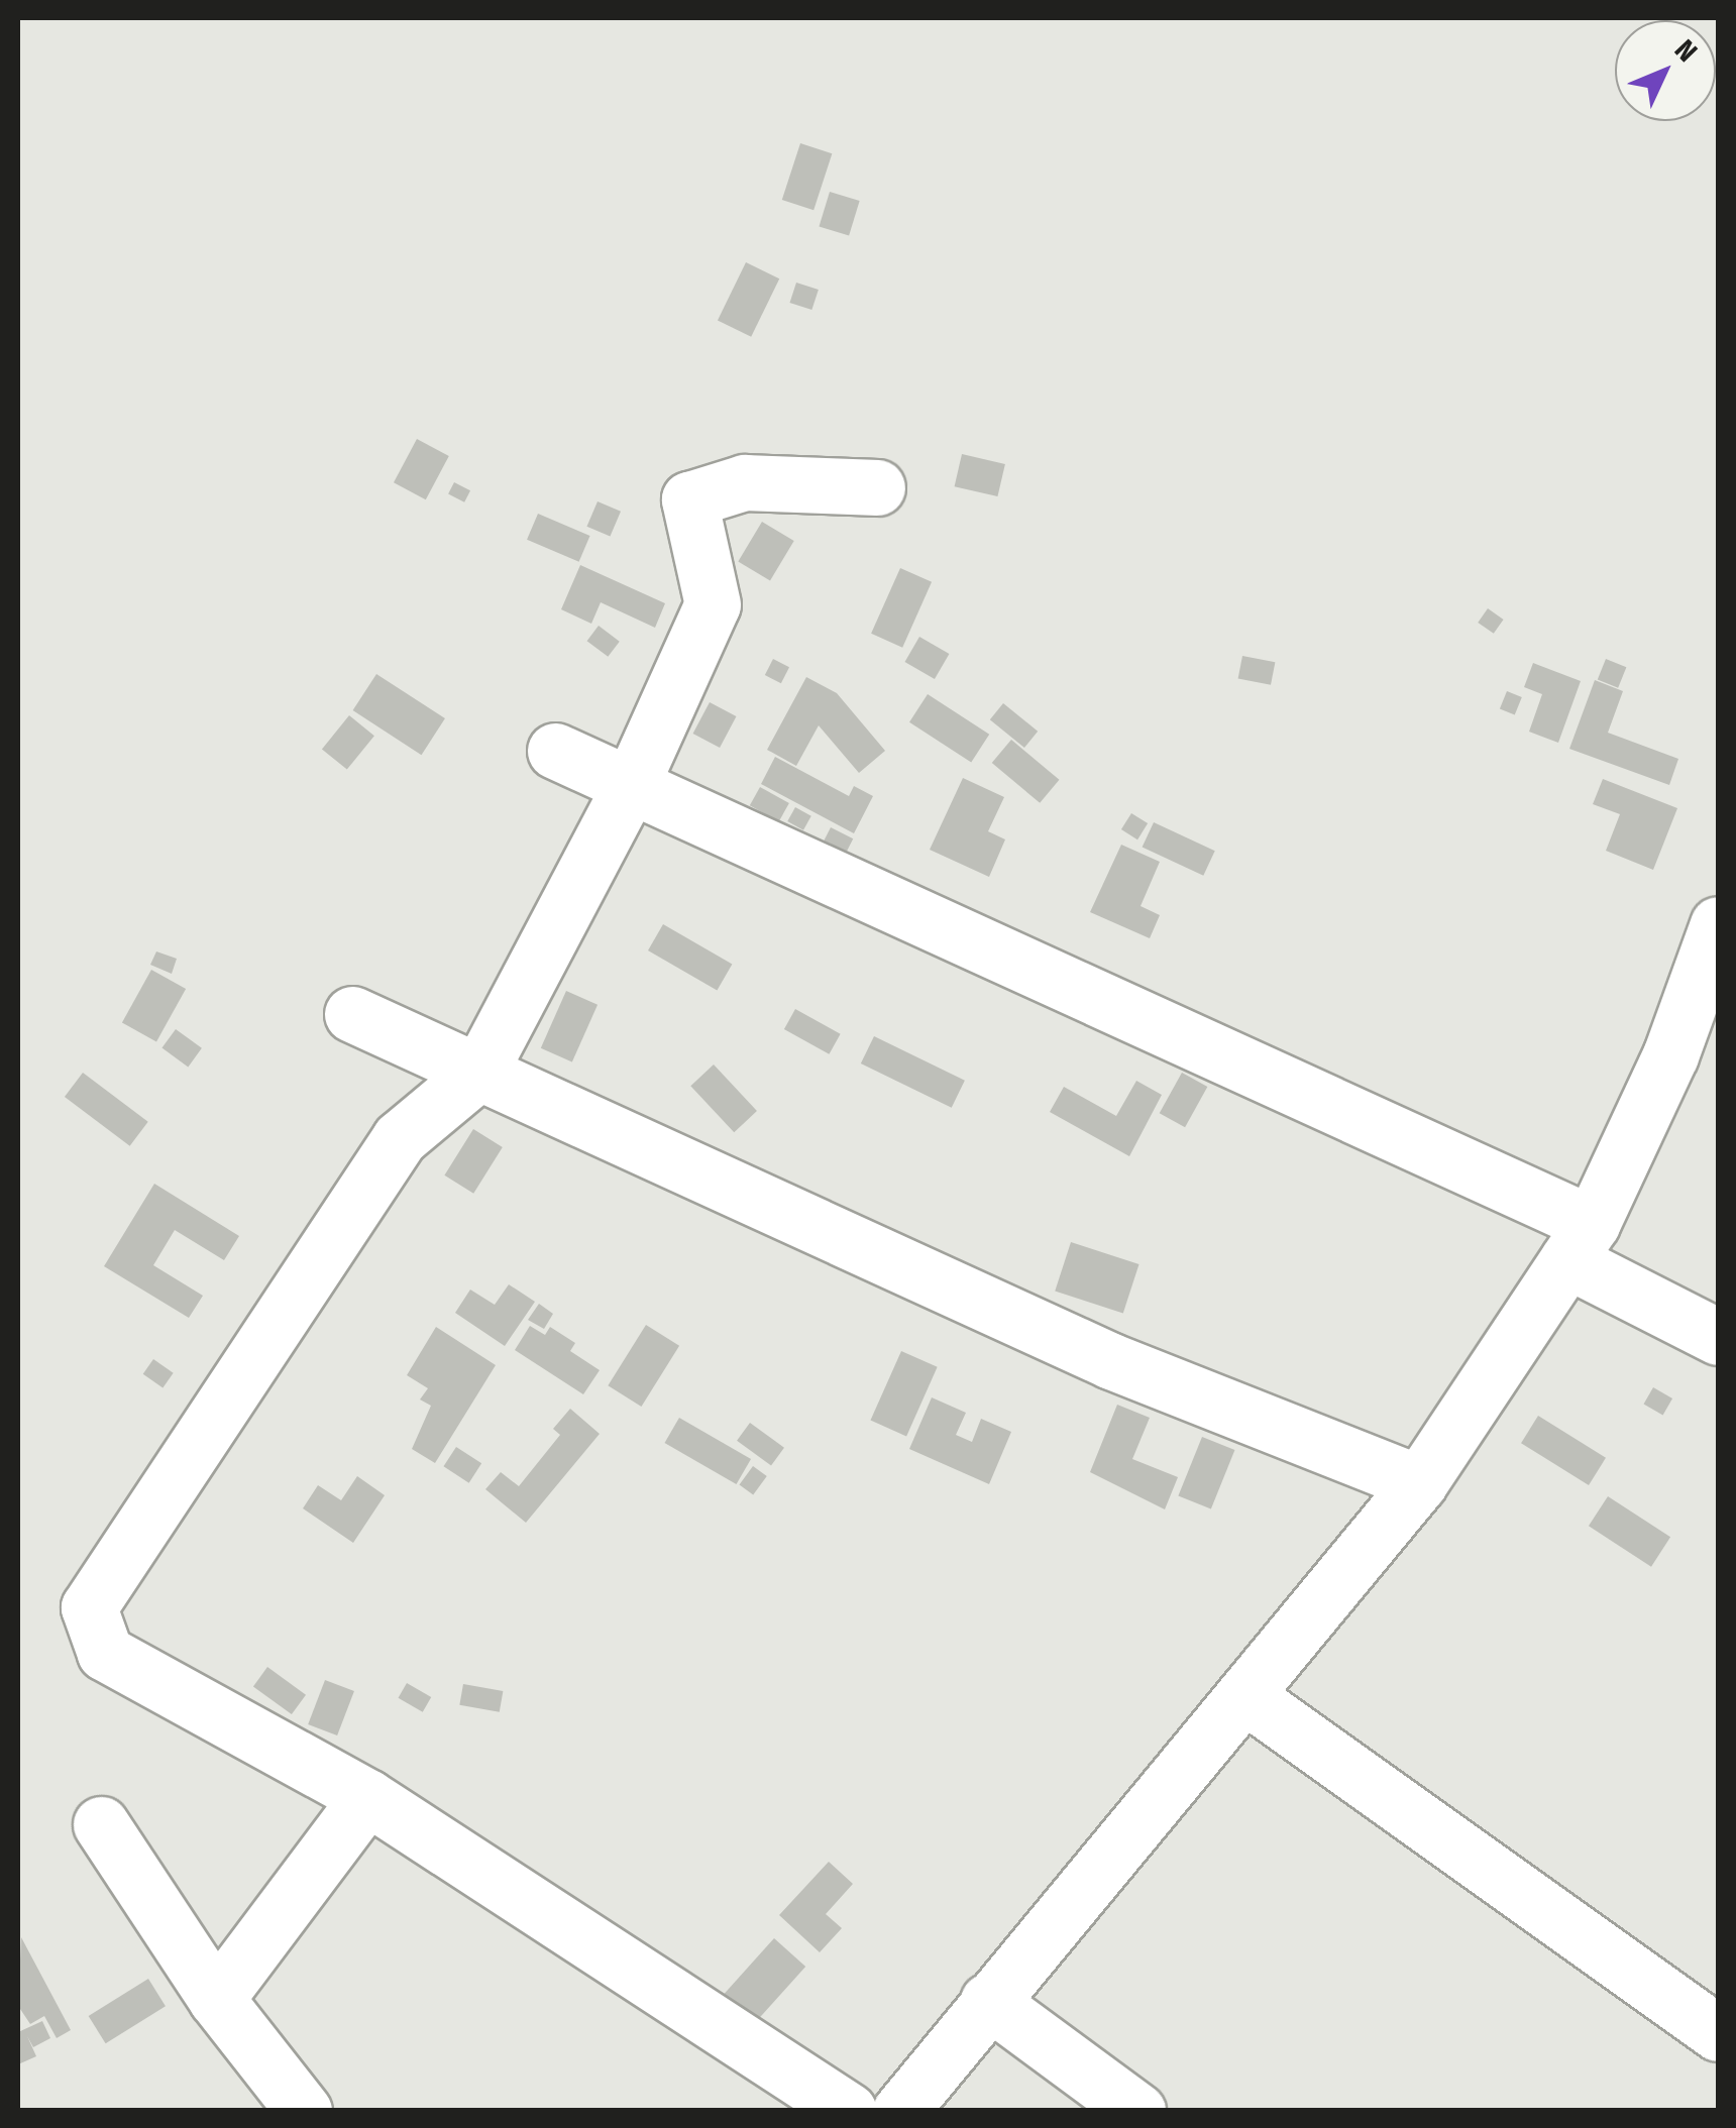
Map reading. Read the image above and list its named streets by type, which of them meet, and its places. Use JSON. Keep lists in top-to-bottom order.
{
  "north": "top right"
}
